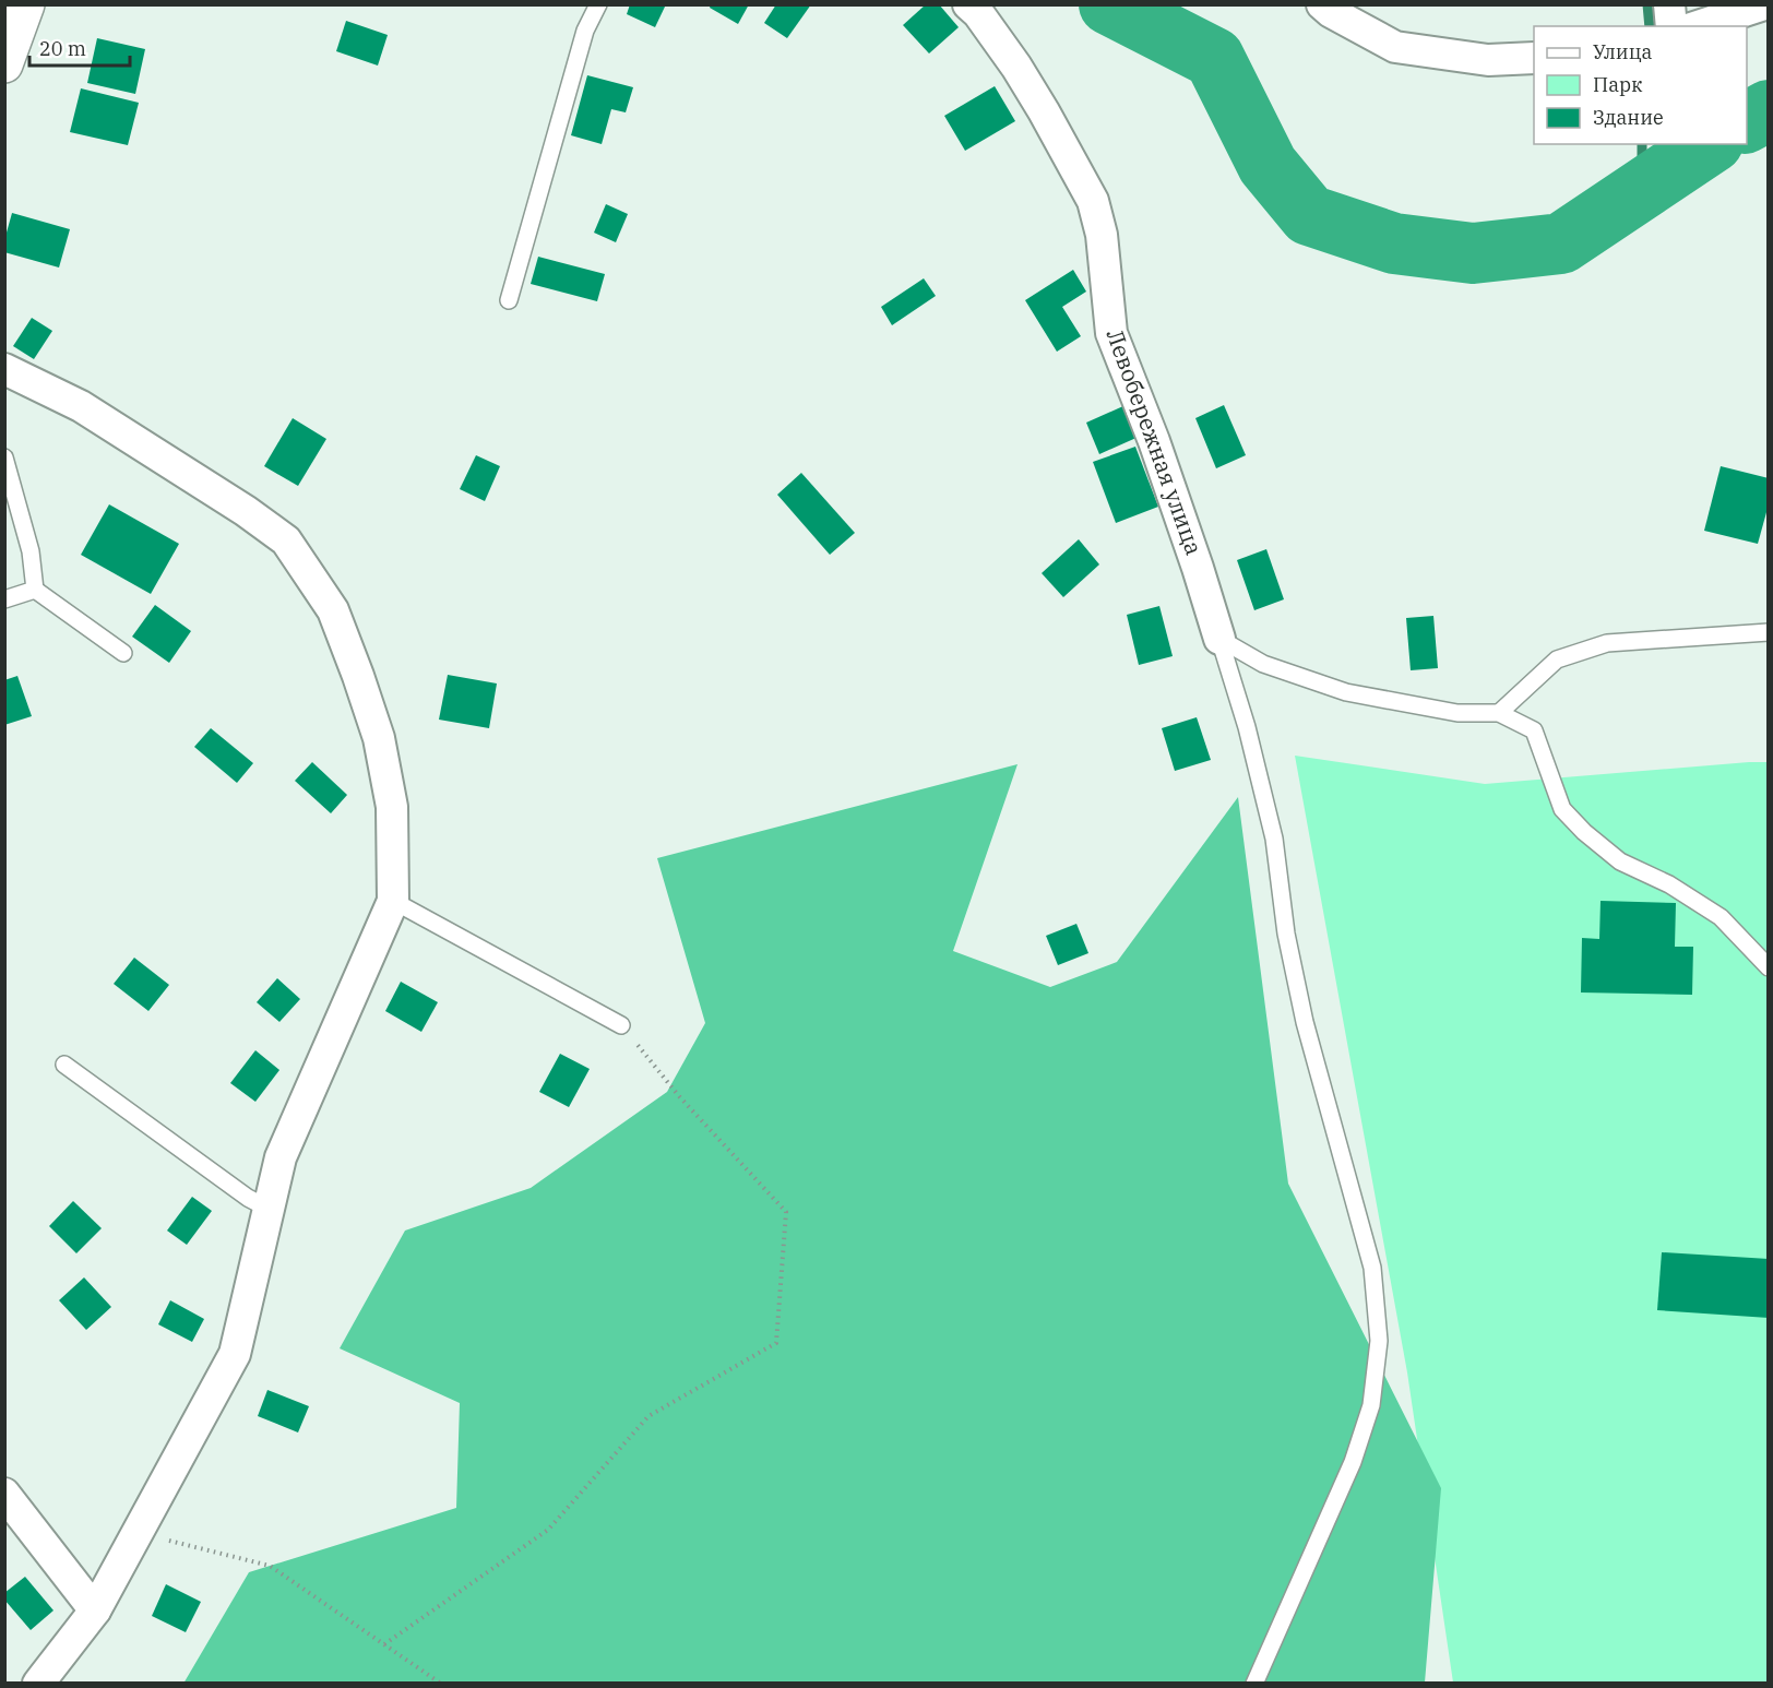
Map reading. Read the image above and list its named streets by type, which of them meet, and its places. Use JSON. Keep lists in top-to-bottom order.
{
  "streets": {
    "street": ["Левобережная улица"]
  },
  "legend": ["Улица", "Парк", "Здание"],
  "scale_bar": "20 m"
}
